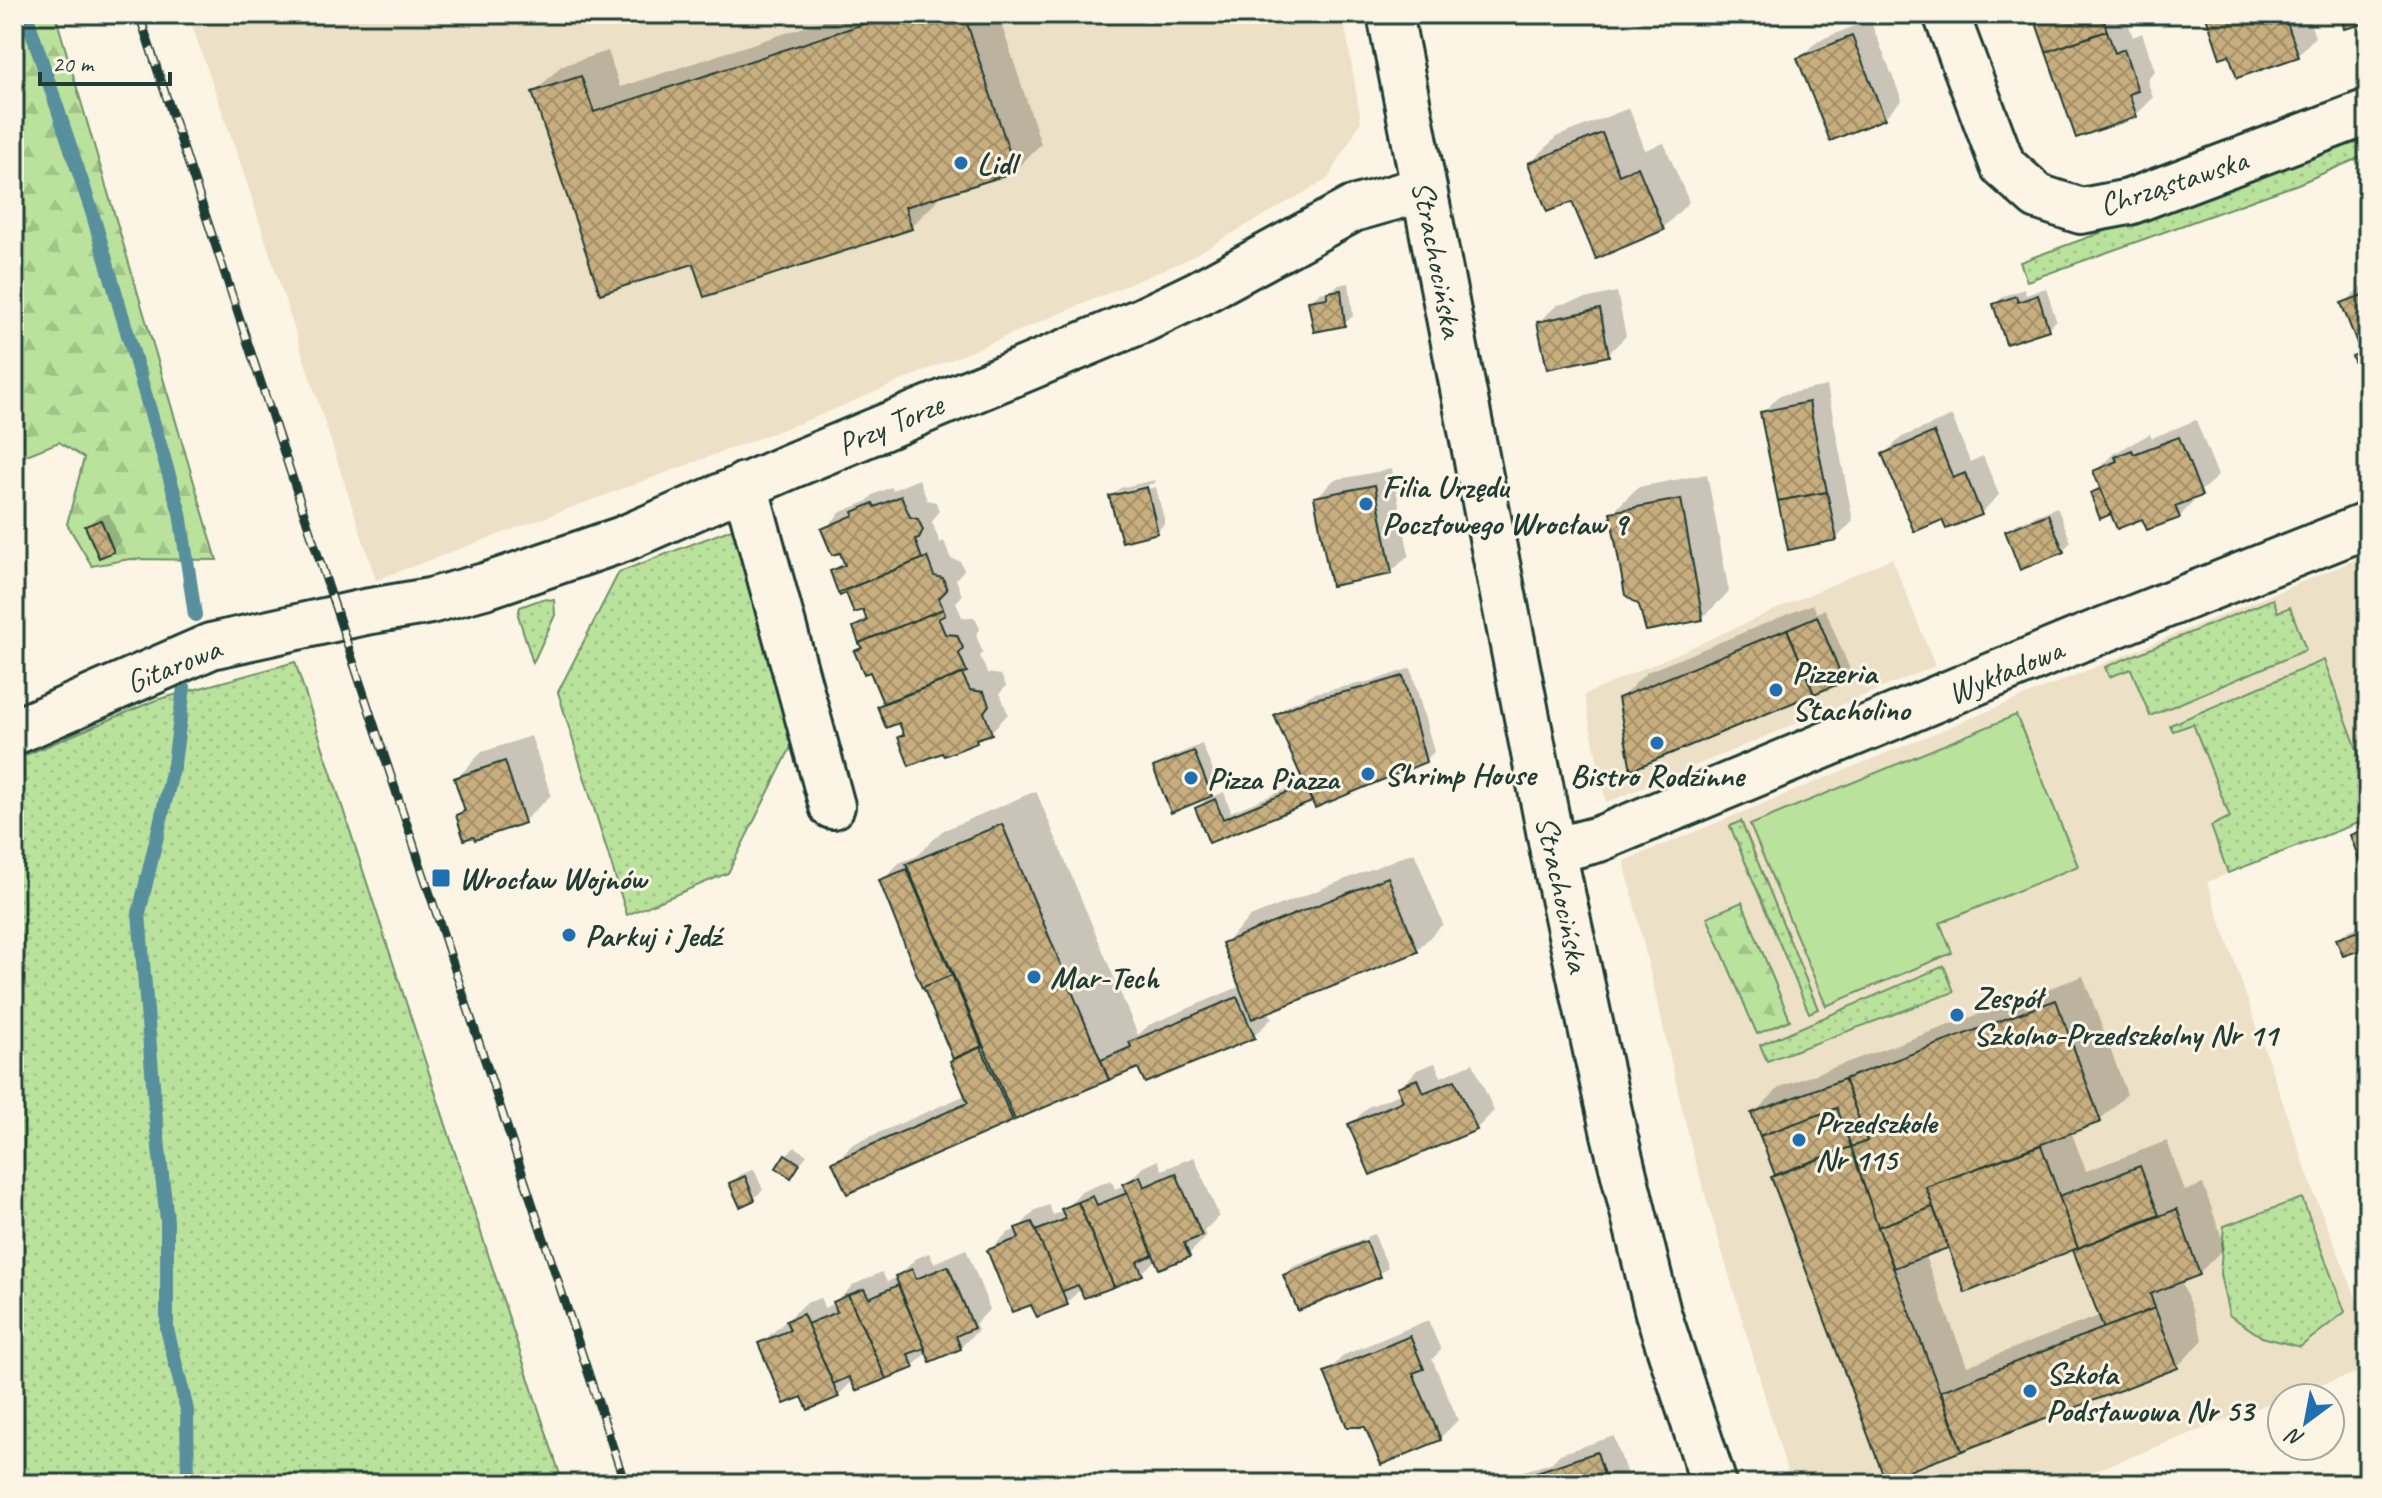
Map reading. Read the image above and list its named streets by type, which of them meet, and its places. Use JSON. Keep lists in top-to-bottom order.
{
  "streets": {
    "street": [
      "Chrząstawska",
      "Strachocińska",
      "Przy Torze",
      "Gitarowa",
      "Wykładowa"
    ]
  },
  "crossings": [
    ["Strachocińska", "Przy Torze"],
    ["Strachocińska", "Wykładowa"],
    ["Przy Torze", "Gitarowa"]
  ],
  "places": {
    "other": [
      "Lidl",
      "Filia Urzędu Pocztowego Wrocław 9",
      "Pizzeria Stacholino",
      "Bistro Rodzinne",
      "Shrimp House",
      "Pizza Piazza",
      "Parkuj i Jedź",
      "Mar-Tech",
      "Zespół Szkolno-Przedszkolny Nr 11",
      "Przedszkole Nr 115",
      "Szkoła Podstawowa Nr 53"
    ],
    "transit": ["Wrocław Wojnów"]
  },
  "scale_bar": "20 m",
  "north": "bottom left"
}
